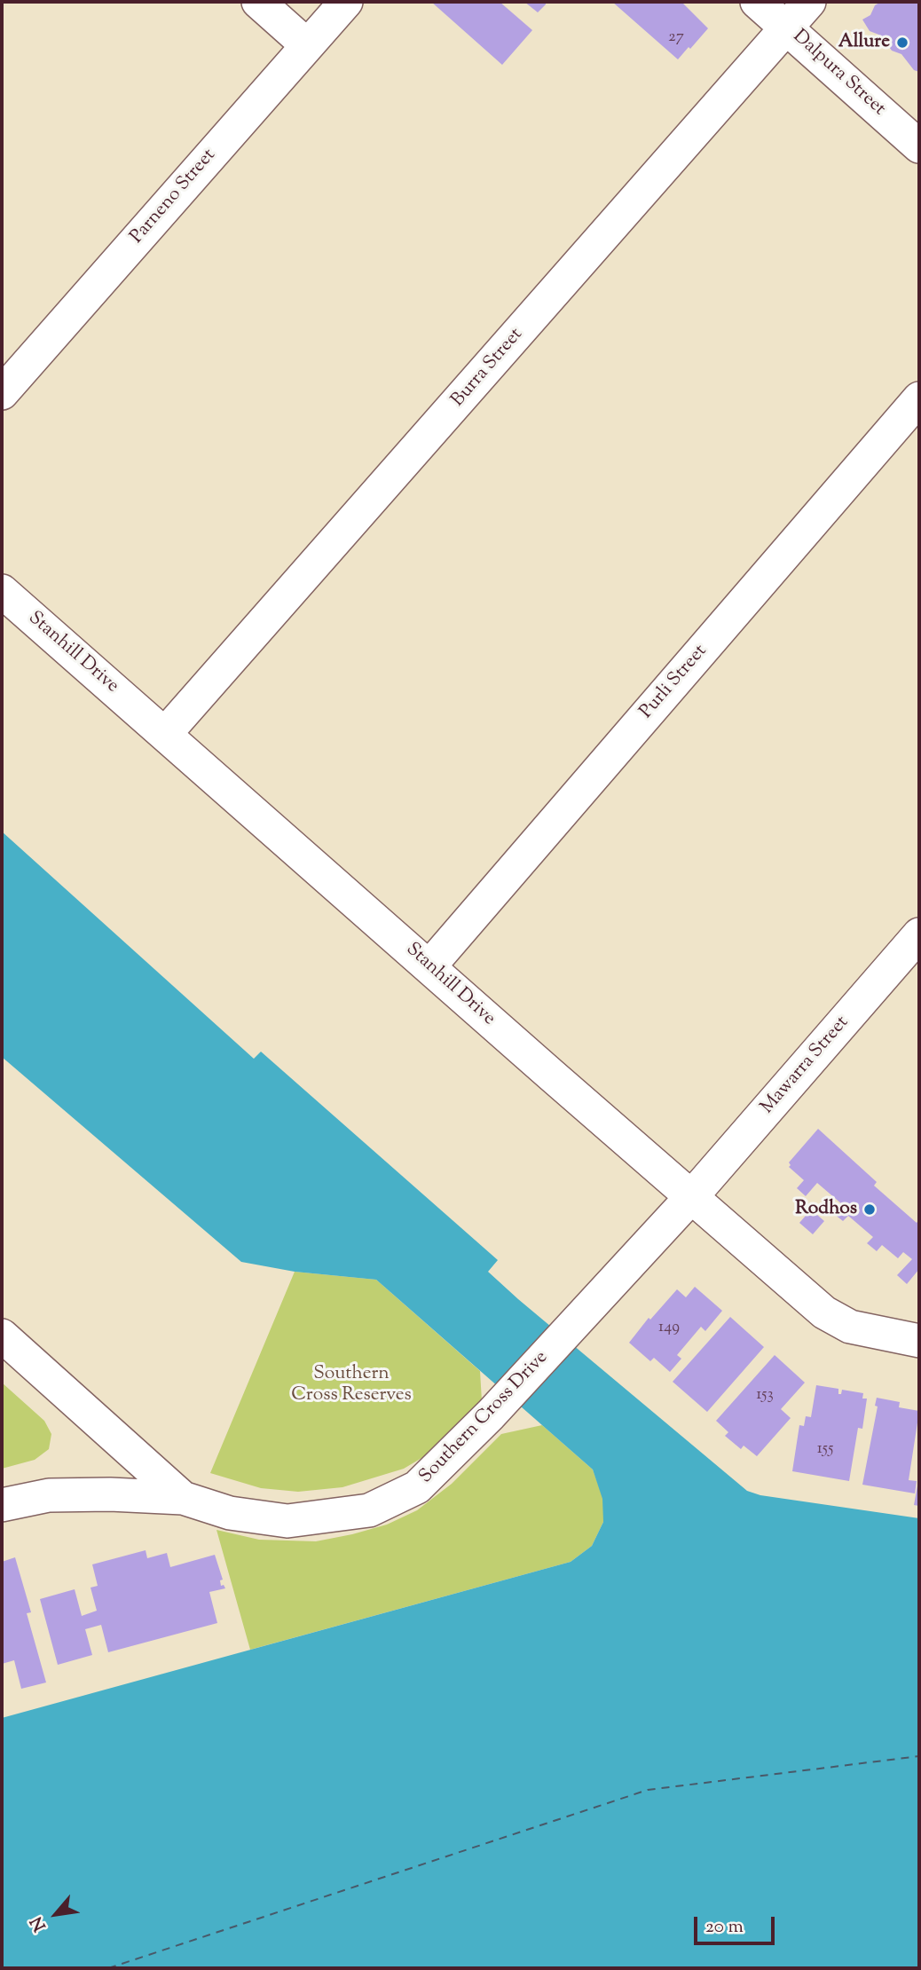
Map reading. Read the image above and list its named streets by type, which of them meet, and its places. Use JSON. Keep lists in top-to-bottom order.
{
  "streets": {
    "street": [
      "Dalpura Street",
      "Parneno Street",
      "Burra Street",
      "Stanhill Drive",
      "Purli Street",
      "Mawarra Street",
      "Southern Cross Drive"
    ]
  },
  "crossings": [
    ["Dalpura Street", "Burra Street"],
    ["Burra Street", "Stanhill Drive"],
    ["Stanhill Drive", "Purli Street"],
    ["Stanhill Drive", "Mawarra Street"],
    ["Stanhill Drive", "Southern Cross Drive"],
    ["Mawarra Street", "Southern Cross Drive"]
  ],
  "parks": ["Southern Cross Reserves"],
  "places": ["Allure", "Rodhos"],
  "house_numbers": [
    "27",
    "149",
    "153",
    "155"
  ],
  "scale_bar": "20 m",
  "north": "bottom left"
}
